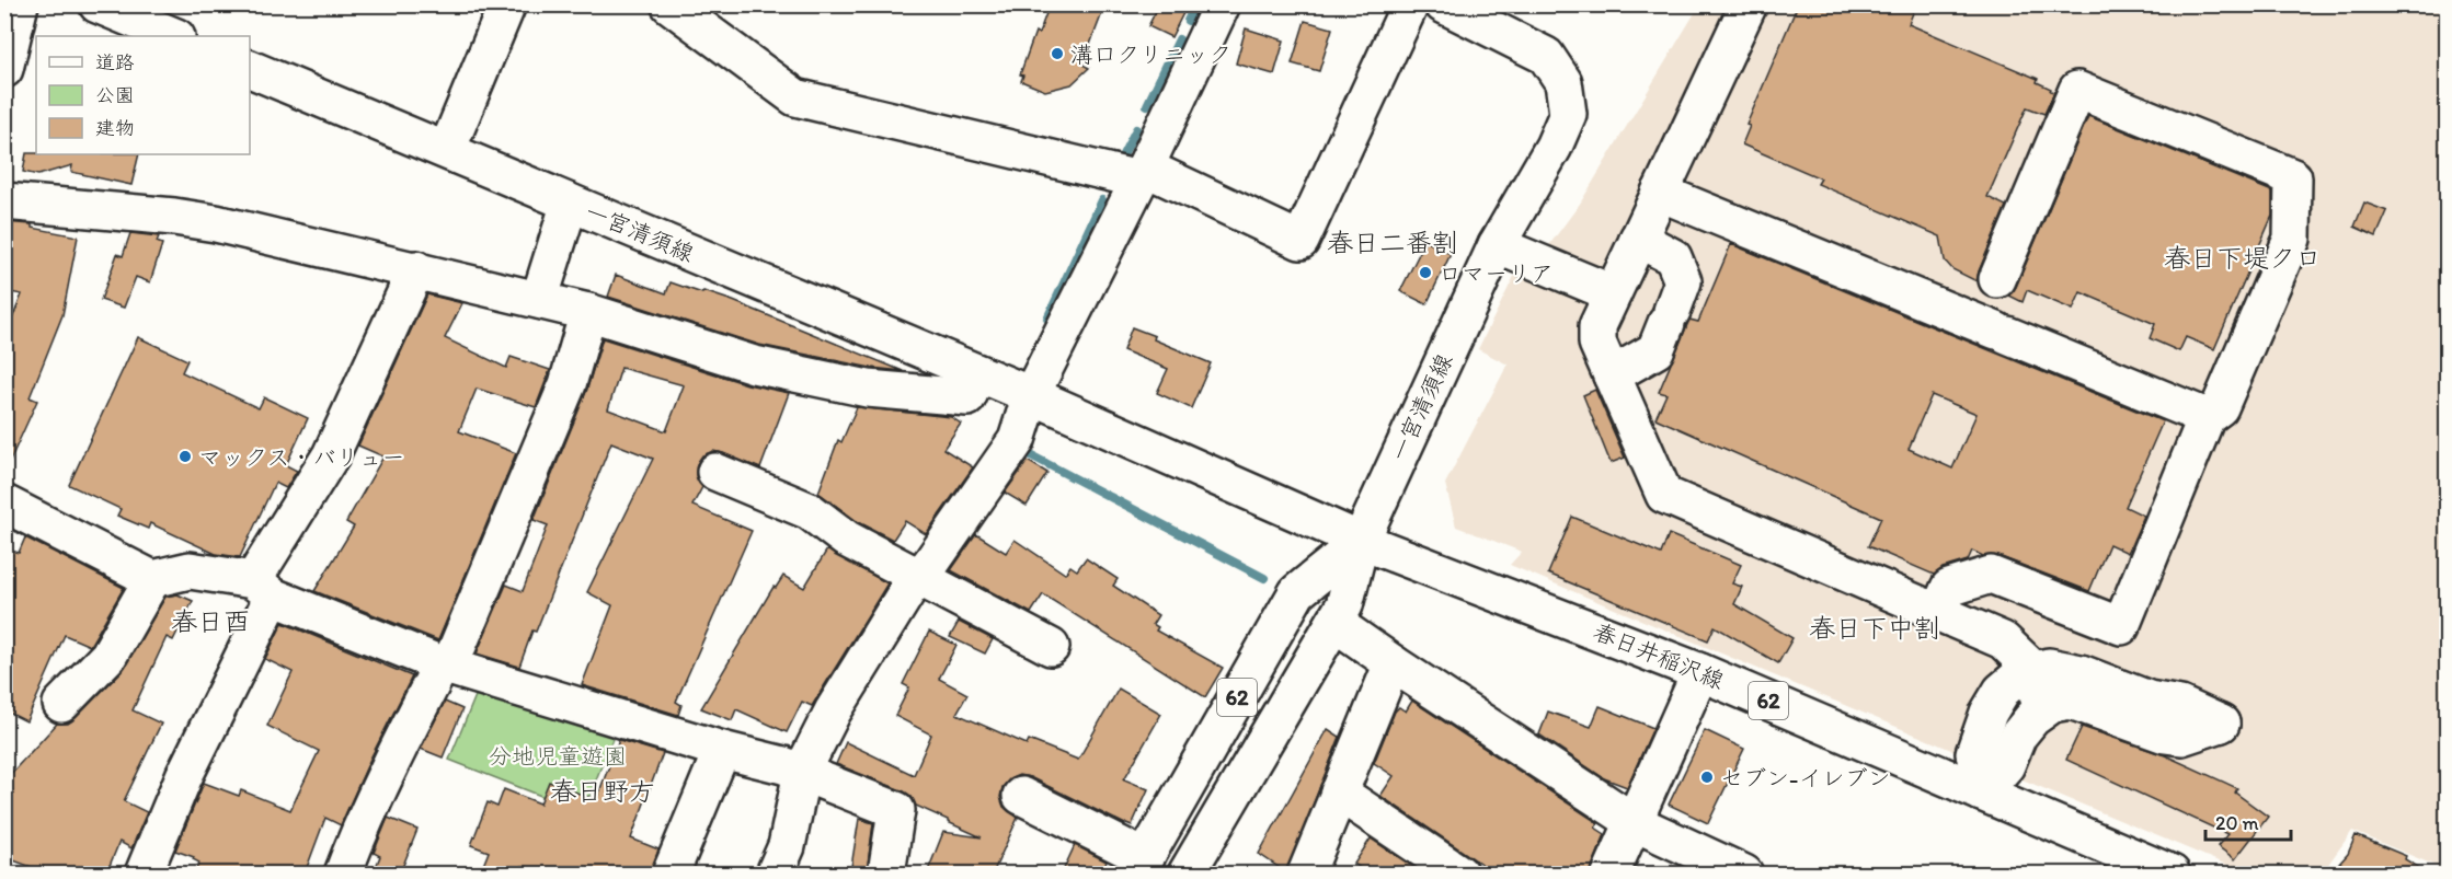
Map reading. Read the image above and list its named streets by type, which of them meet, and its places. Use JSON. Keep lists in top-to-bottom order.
{
  "streets": {
    "street": ["一宮清須線", "春日井稲沢線", "62"]
  },
  "crossings": [
    ["一宮清須線", "春日井稲沢線"],
    ["一宮清須線", "62"],
    ["春日井稲沢線", "62"]
  ],
  "districts": [
    "春日二番割",
    "春日下堤クロ",
    "春日酉",
    "春日下中割",
    "春日野方"
  ],
  "parks": ["分地児童遊園"],
  "places": [
    "溝口クリニック",
    "ロマーリア",
    "マックス・バリュー",
    "セブン-イレブン"
  ],
  "legend": ["道路", "公園", "建物"],
  "scale_bar": "20 m"
}
